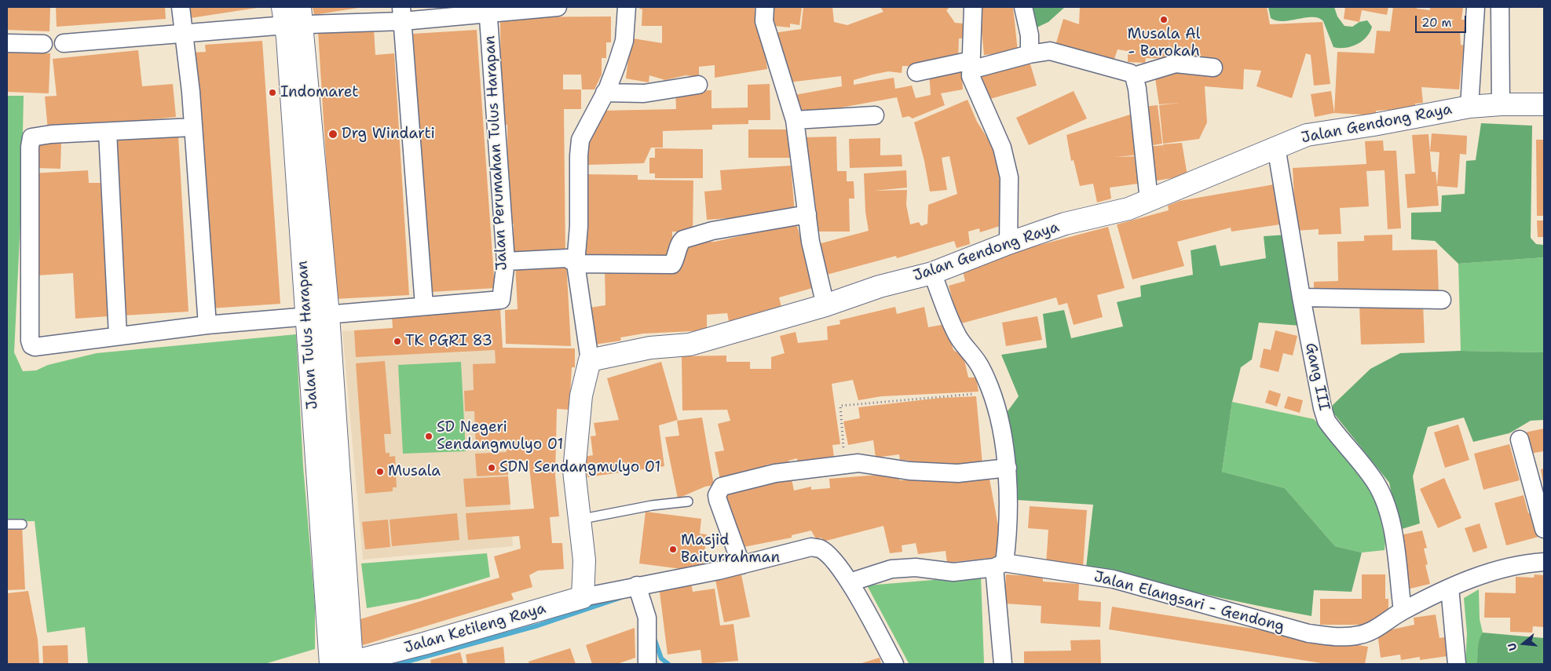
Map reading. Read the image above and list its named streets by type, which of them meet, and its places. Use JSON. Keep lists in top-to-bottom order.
{
  "streets": {
    "main road": ["Jalan Gendong Raya", "Jalan Tulus Harapan", "Jalan Ketileng Raya"],
    "street": ["Jalan Perumahan Tulus Harapan", "Gang III", "Jalan Elangsari - Gendong"]
  },
  "crossings": [
    ["Jalan Gendong Raya", "Gang III"],
    ["Jalan Tulus Harapan", "Jalan Ketileng Raya"],
    ["Gang III", "Jalan Elangsari - Gendong"]
  ],
  "places": [
    "Musala Al - Barokah",
    "Indomaret",
    "Drg Windarti",
    "TK PGRI 83",
    "SD Negeri Sendangmulyo 01",
    "SDN Sendangmulyo 01",
    "Musala",
    "Masjid Baiturrahman"
  ],
  "scale_bar": "20 m",
  "north": "left"
}
